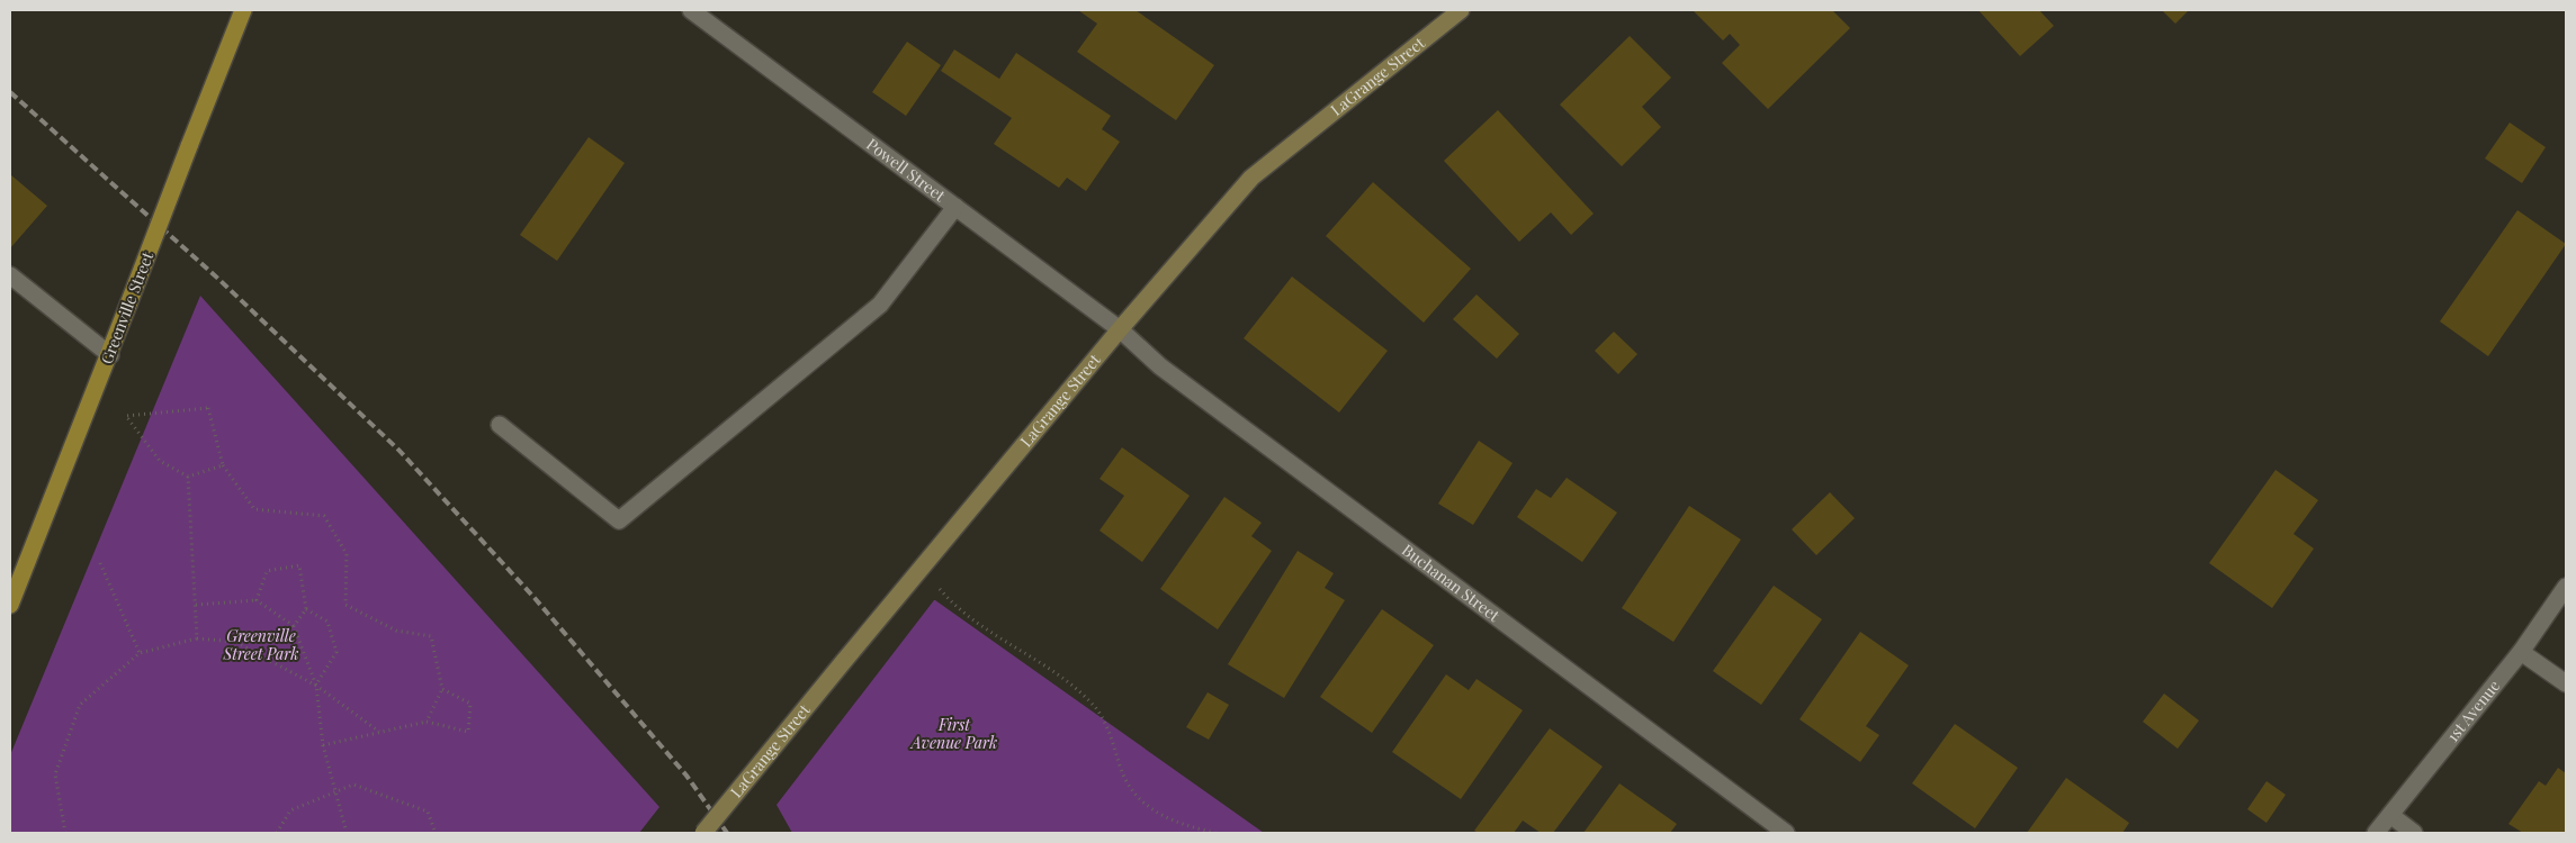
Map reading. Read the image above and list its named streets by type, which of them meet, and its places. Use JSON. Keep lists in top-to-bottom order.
{
  "streets": {
    "main road": ["Greenville Street"],
    "street": [
      "LaGrange Street",
      "Powell Street",
      "Buchanan Street",
      "1st Avenue"
    ]
  },
  "crossings": [
    ["LaGrange Street", "Powell Street"],
    ["LaGrange Street", "Buchanan Street"],
    ["Powell Street", "Buchanan Street"]
  ],
  "parks": ["Greenville Street Park", "First Avenue Park"]
}
